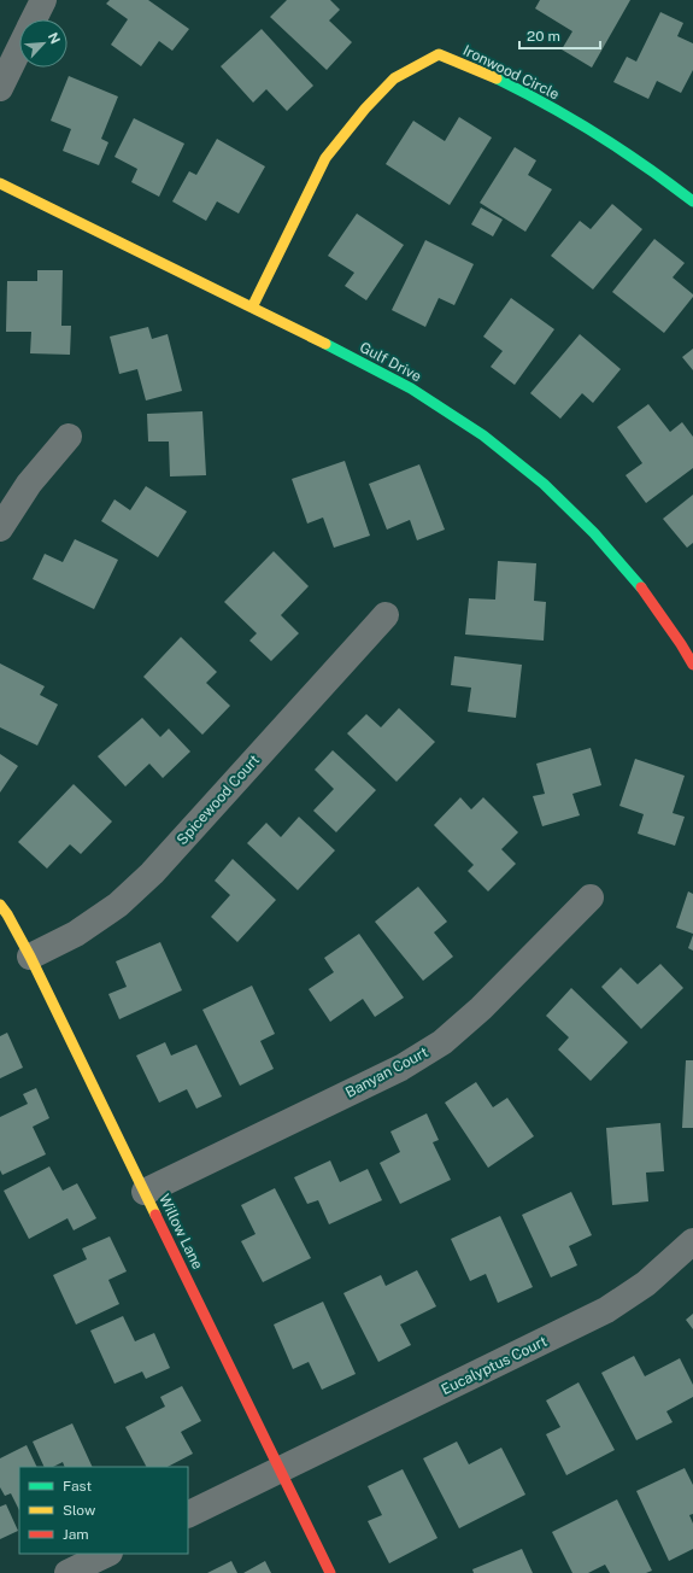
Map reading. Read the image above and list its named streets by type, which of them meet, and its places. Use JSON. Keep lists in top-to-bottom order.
{
  "streets": {
    "street": [
      "Ironwood Circle",
      "Gulf Drive",
      "Spicewood Court",
      "Banyan Court",
      "Willow Lane",
      "Eucalyptus Court"
    ]
  },
  "crossings": [
    ["Ironwood Circle", "Gulf Drive"],
    ["Spicewood Court", "Willow Lane"],
    ["Banyan Court", "Willow Lane"],
    ["Willow Lane", "Eucalyptus Court"]
  ],
  "legend": ["Fast", "Slow", "Jam"],
  "scale_bar": "20 m",
  "north": "top right"
}
